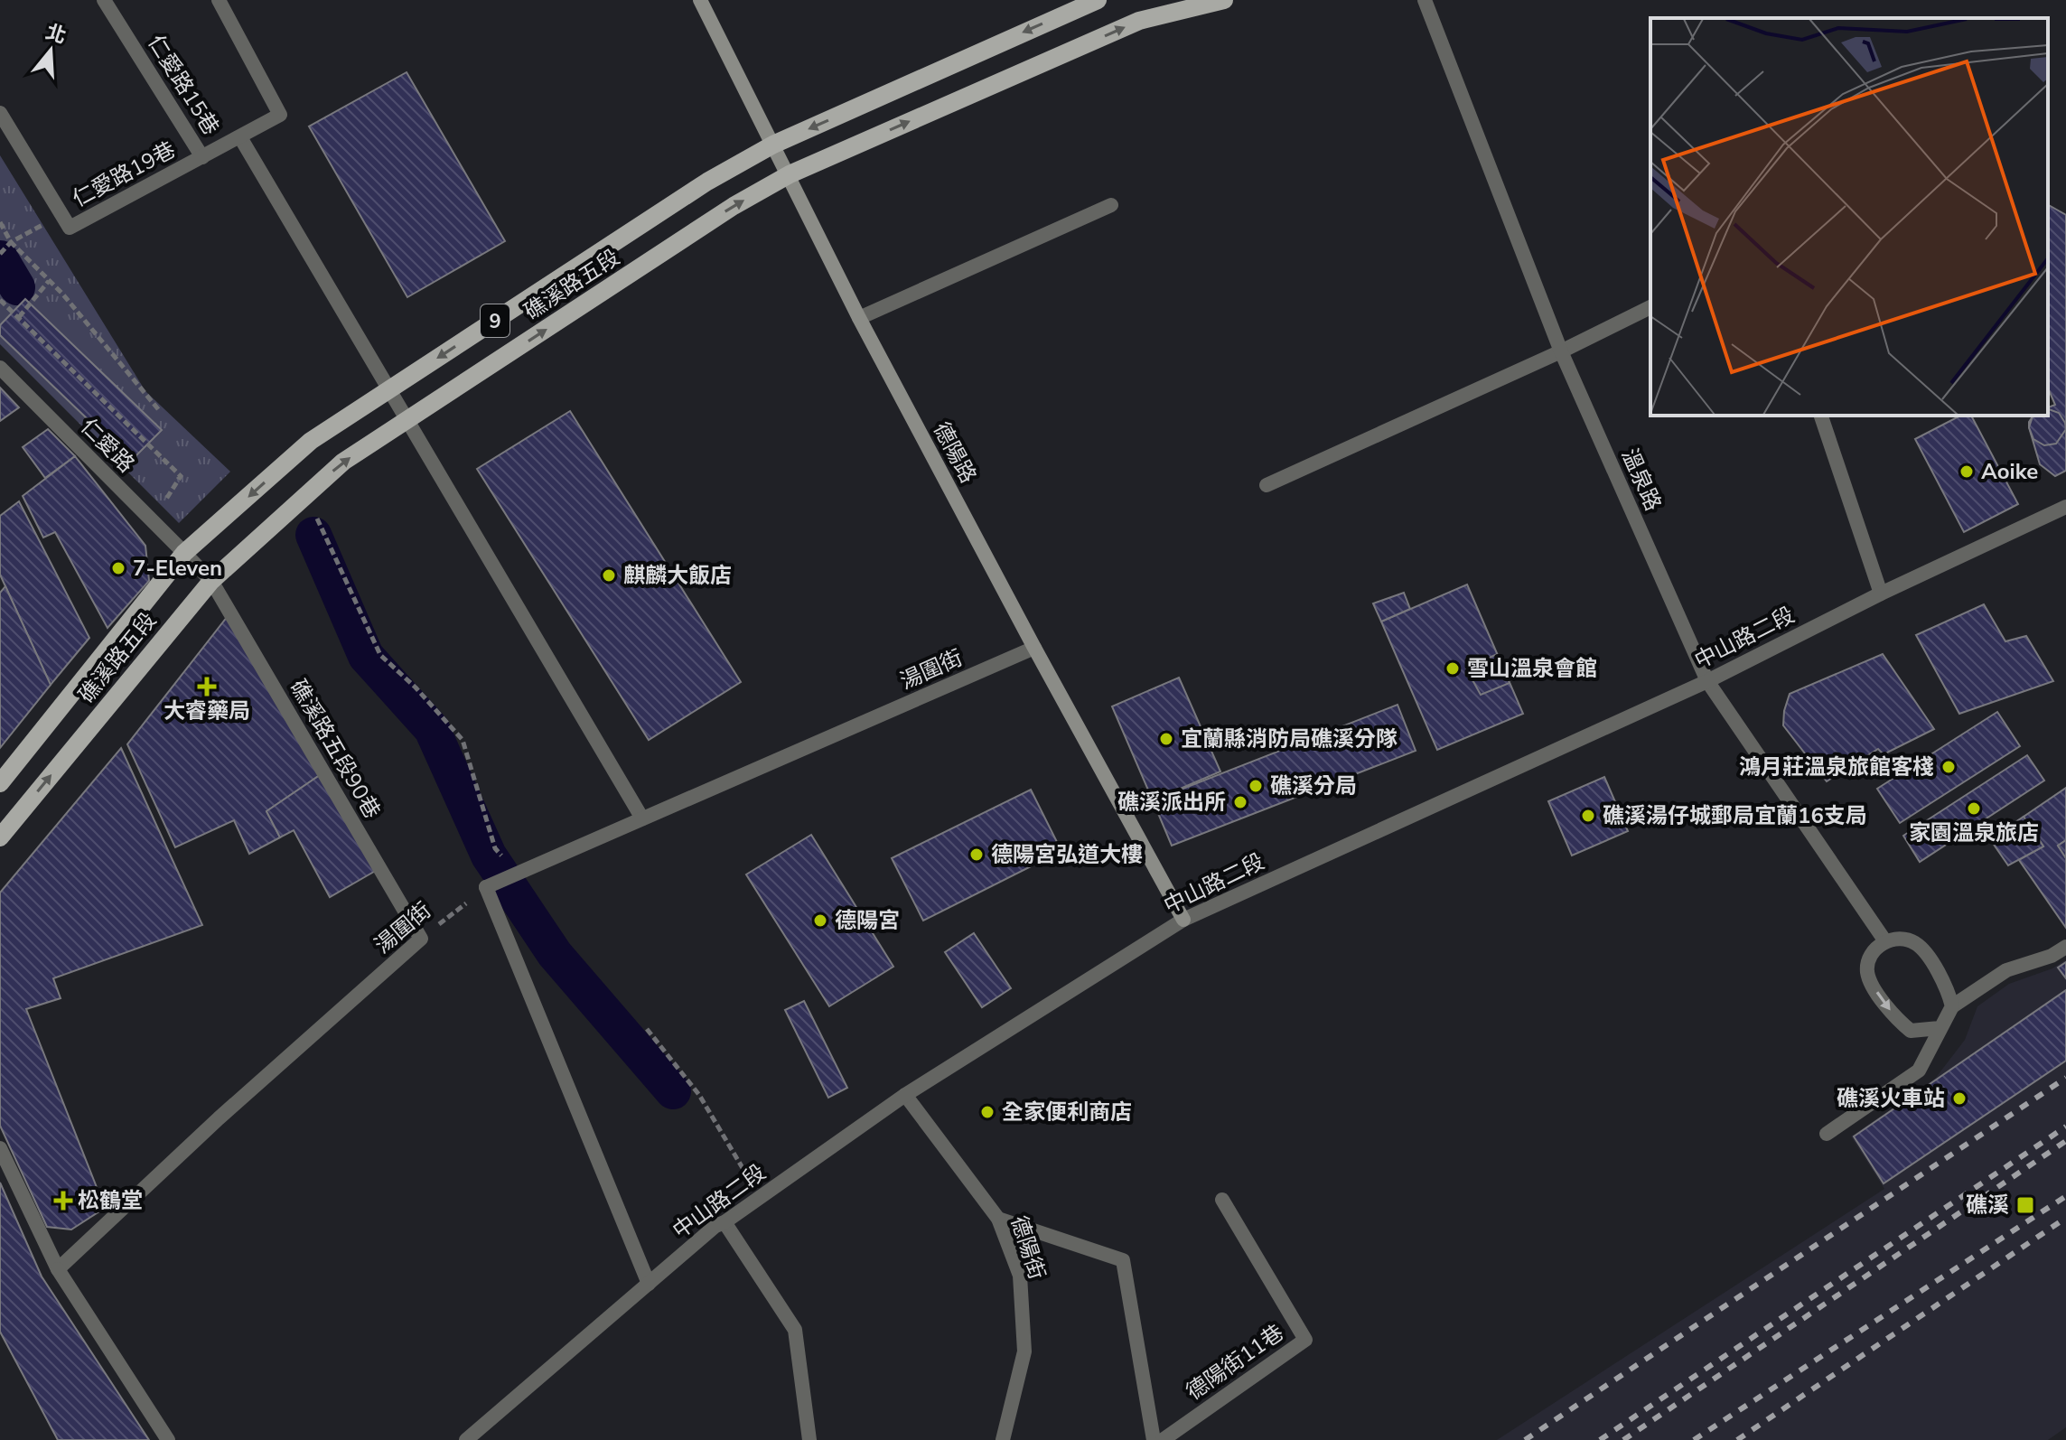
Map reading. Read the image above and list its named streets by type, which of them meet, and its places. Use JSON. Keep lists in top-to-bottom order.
{
  "streets": {
    "main road": ["礁溪路五段", "9"],
    "street": [
      "仁愛路15巷",
      "仁愛路19巷",
      "仁愛路",
      "德陽路",
      "溫泉路",
      "中山路二段",
      "湯圍街",
      "礁溪路五段90巷",
      "德陽街",
      "德陽街11巷"
    ]
  },
  "crossings": [
    ["仁愛路15巷", "仁愛路19巷"],
    ["礁溪路五段", "仁愛路"],
    ["礁溪路五段", "德陽路"],
    ["礁溪路五段", "礁溪路五段90巷"],
    ["仁愛路", "礁溪路五段90巷"],
    ["德陽路", "中山路二段"],
    ["德陽路", "湯圍街"],
    ["溫泉路", "中山路二段"],
    ["中山路二段", "德陽街"],
    ["湯圍街", "礁溪路五段90巷"]
  ],
  "places": {
    "other": [
      "Aoike",
      "7-Eleven",
      "麒麟大飯店",
      "雪山溫泉會館",
      "宜蘭縣消防局礁溪分隊",
      "鴻月莊溫泉旅館客棧",
      "礁溪分局",
      "礁溪派出所",
      "家園溫泉旅店",
      "礁溪湯仔城郵局宜蘭16支局",
      "德陽宮弘道大樓",
      "德陽宮",
      "礁溪火車站",
      "全家便利商店"
    ],
    "health": ["大睿藥局", "松鶴堂"],
    "transit": ["礁溪"]
  },
  "north": "top"
}
